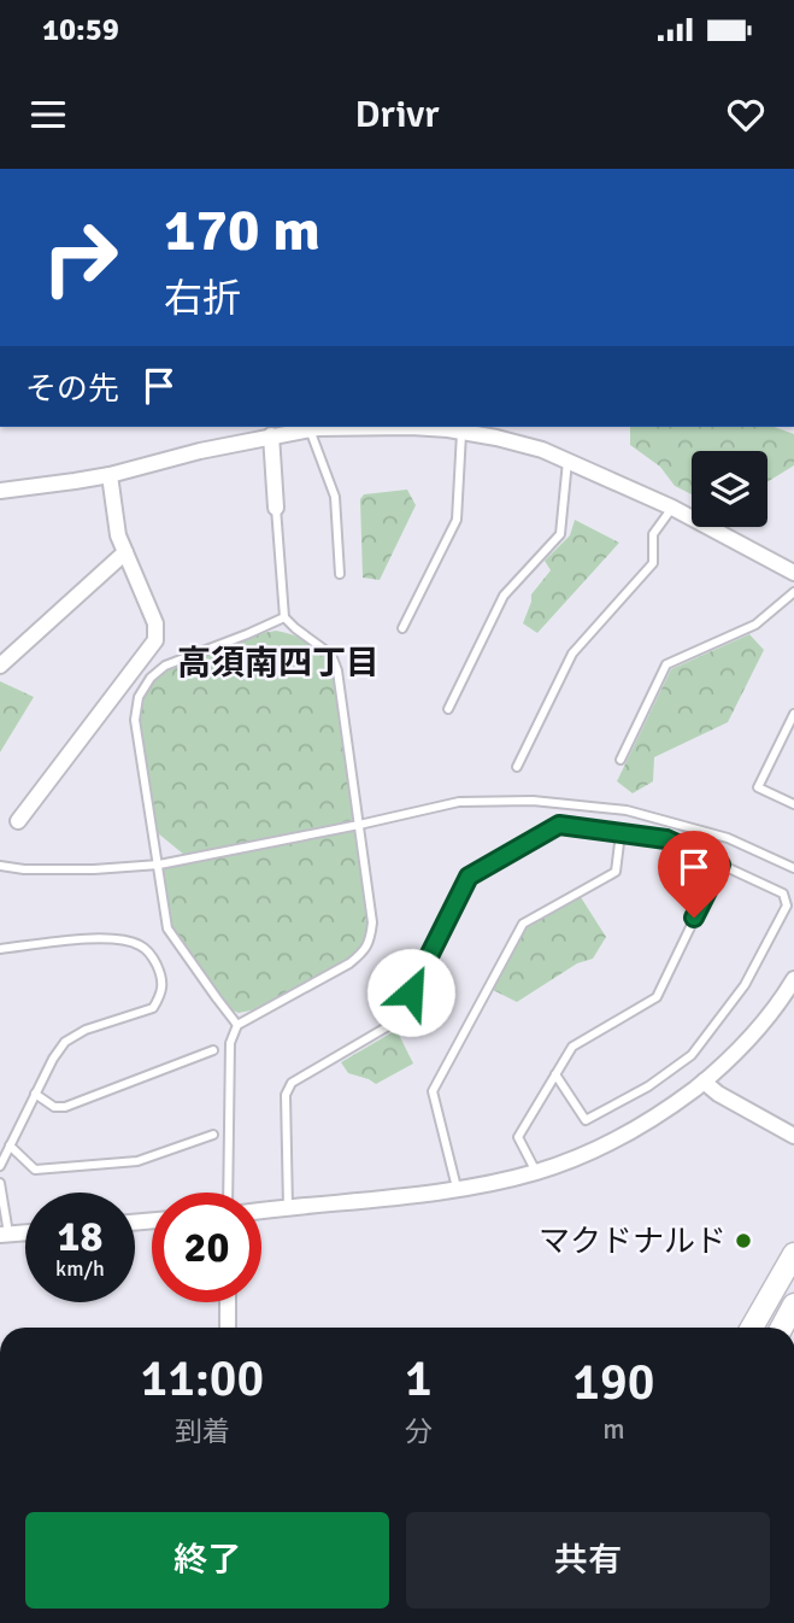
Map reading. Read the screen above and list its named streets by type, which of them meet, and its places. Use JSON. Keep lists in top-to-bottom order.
{
  "districts": ["高須南四丁目"],
  "places": ["マクドナルド"],
  "page": {
    "status": "10:59",
    "header": "Drivr",
    "turn": ["170 m", "右折"],
    "then": "その先",
    "speed": "18 km/h",
    "limit": "20",
    "eta": [
      "11:00",
      "到着",
      "1",
      "分",
      "190",
      "m"
    ],
    "buttons": ["終了", "共有"]
  }
}
